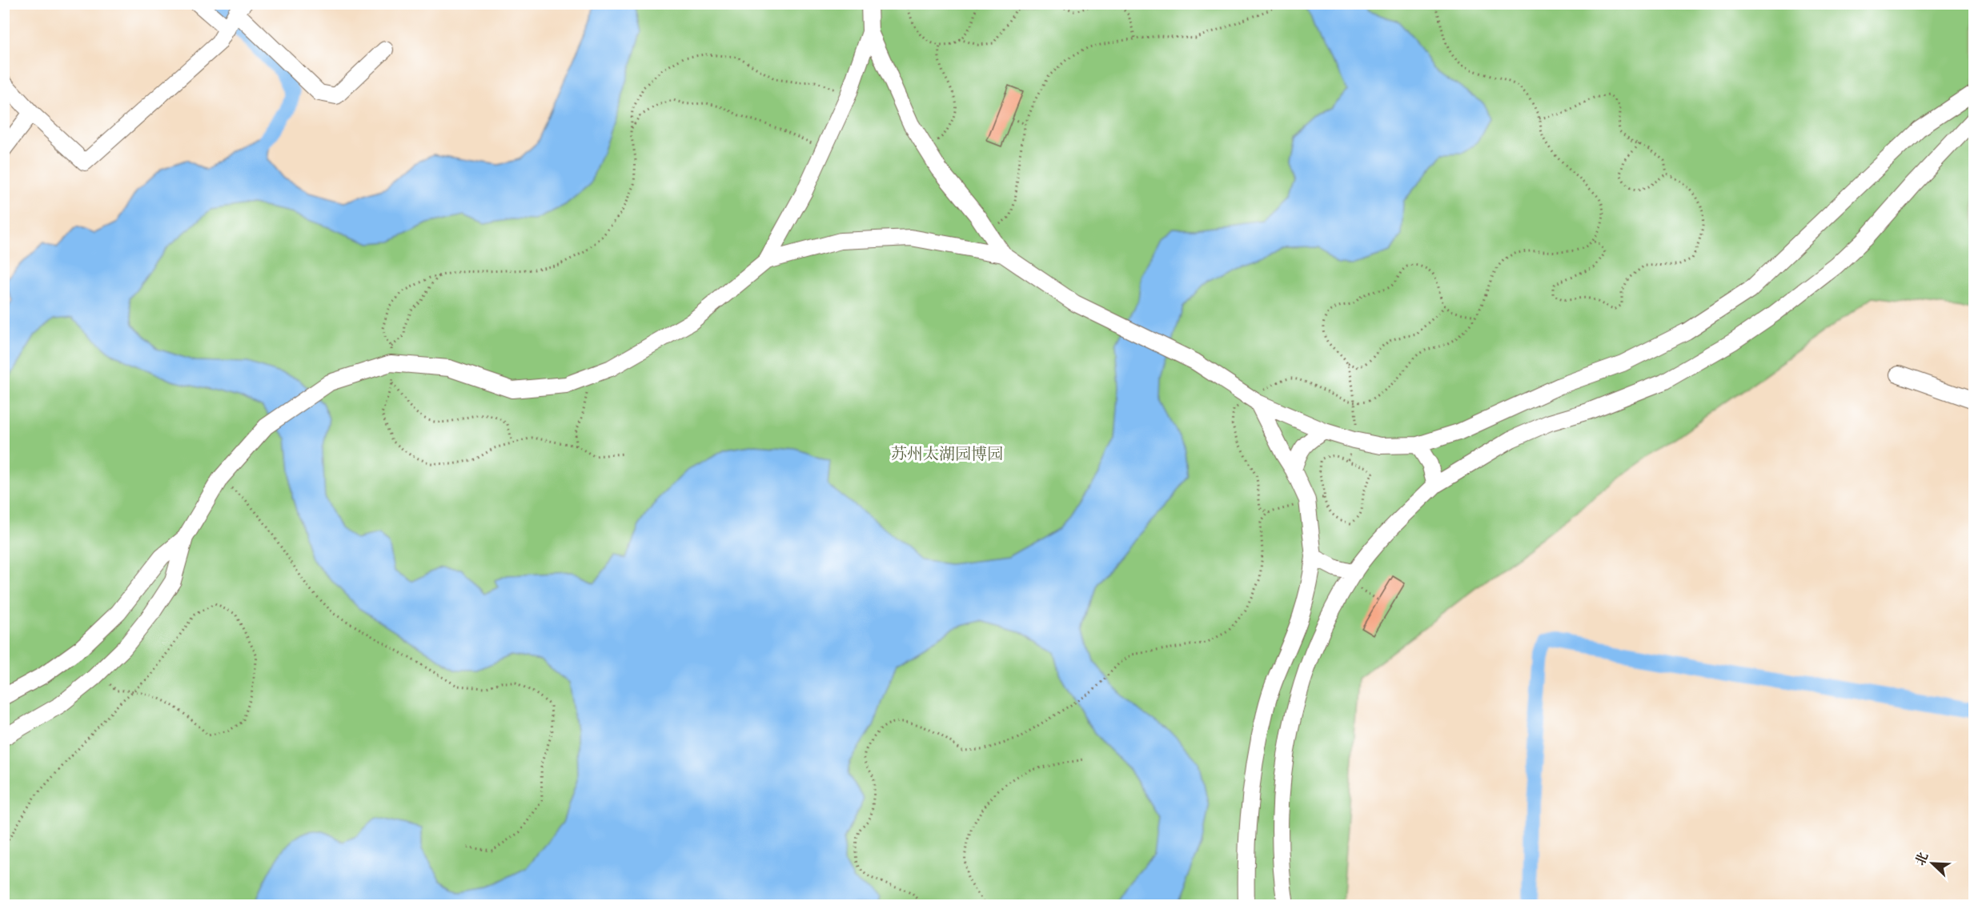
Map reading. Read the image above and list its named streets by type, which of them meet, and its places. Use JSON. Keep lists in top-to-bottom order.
{
  "parks": ["苏州太湖园博园"],
  "north": "top left"
}
